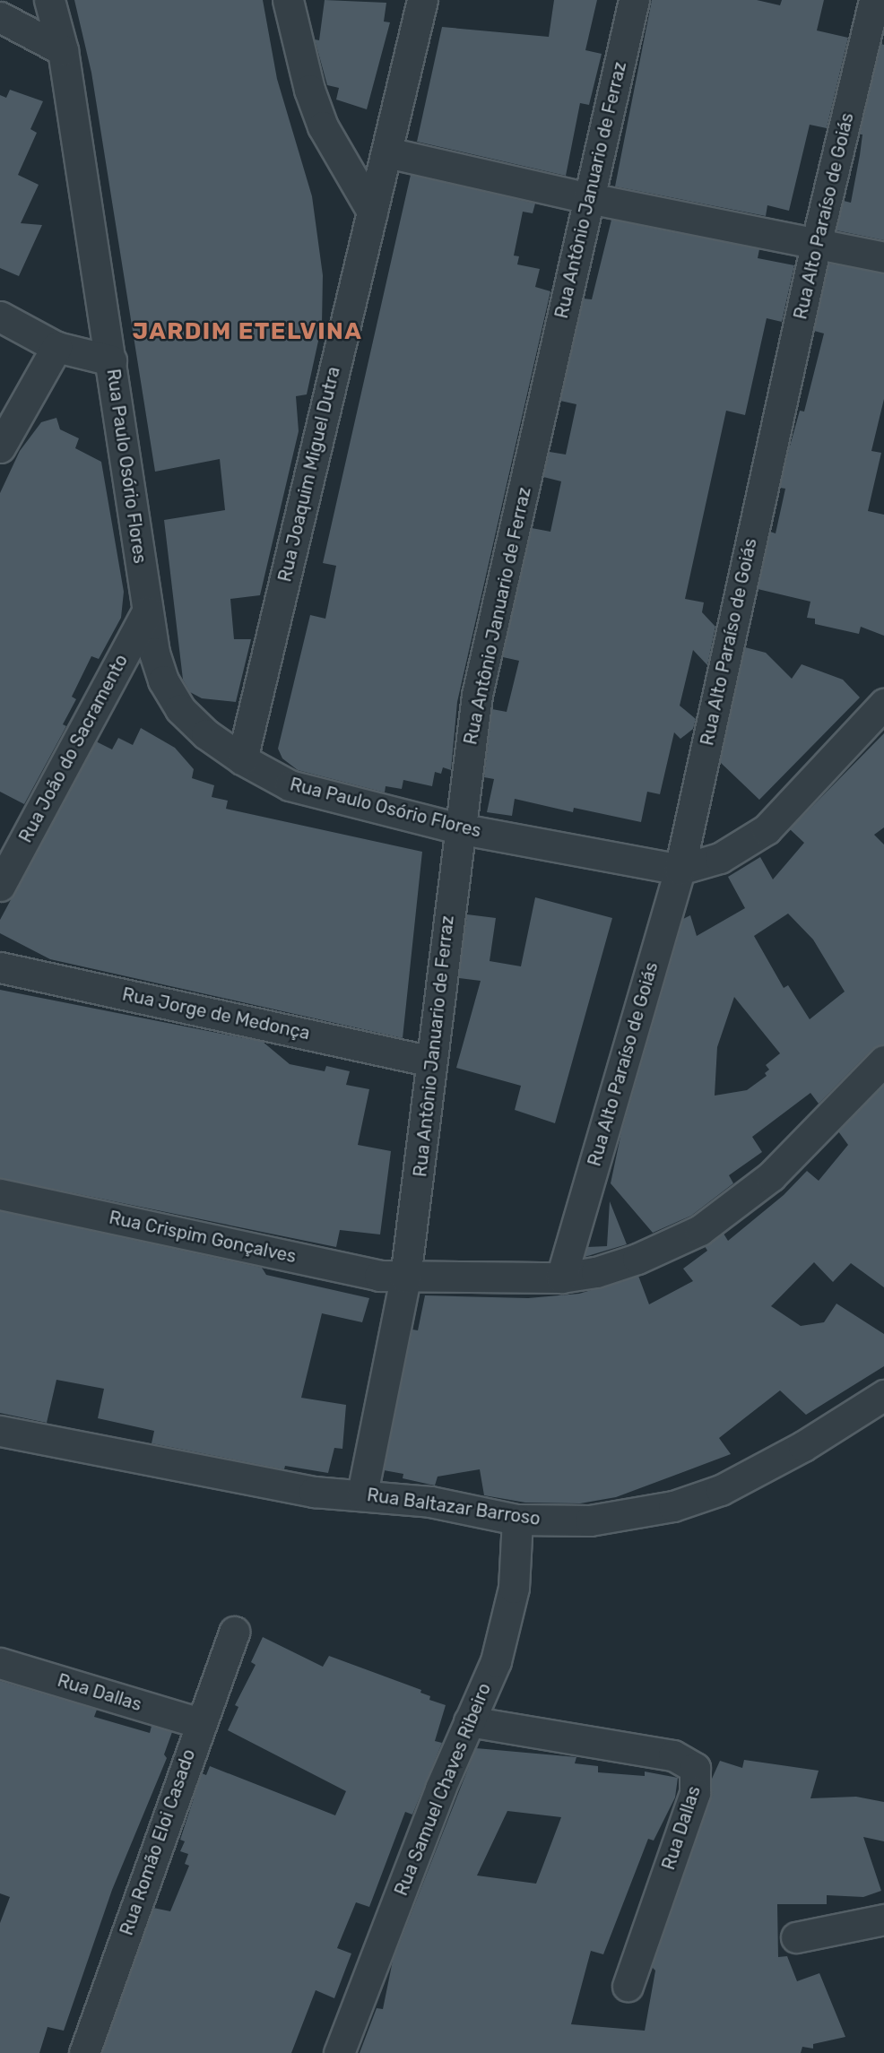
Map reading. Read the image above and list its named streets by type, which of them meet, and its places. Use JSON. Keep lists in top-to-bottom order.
{
  "streets": {
    "street": [
      "Rua Antônio Januario de Ferraz",
      "Rua Alto Paraíso de Goiás",
      "Rua Paulo Osório Flores",
      "Rua Joaquim Miguel Dutra",
      "Rua João do Sacramento",
      "Rua Jorge de Medonça",
      "Rua Crispim Gonçalves",
      "Rua Baltazar Barroso",
      "Rua Dallas",
      "Rua Samuel Chaves Ribeiro",
      "Rua Romão Eloi Casado"
    ]
  },
  "crossings": [
    ["Rua Antônio Januario de Ferraz", "Rua Paulo Osório Flores"],
    ["Rua Antônio Januario de Ferraz", "Rua Jorge de Medonça"],
    ["Rua Antônio Januario de Ferraz", "Rua Crispim Gonçalves"],
    ["Rua Antônio Januario de Ferraz", "Rua Baltazar Barroso"],
    ["Rua Alto Paraíso de Goiás", "Rua Paulo Osório Flores"],
    ["Rua Alto Paraíso de Goiás", "Rua Crispim Gonçalves"],
    ["Rua Paulo Osório Flores", "Rua Joaquim Miguel Dutra"],
    ["Rua Paulo Osório Flores", "Rua João do Sacramento"],
    ["Rua Baltazar Barroso", "Rua Samuel Chaves Ribeiro"],
    ["Rua Dallas", "Rua Samuel Chaves Ribeiro"],
    ["Rua Dallas", "Rua Romão Eloi Casado"]
  ],
  "districts": ["JARDIM ETELVINA"]
}
